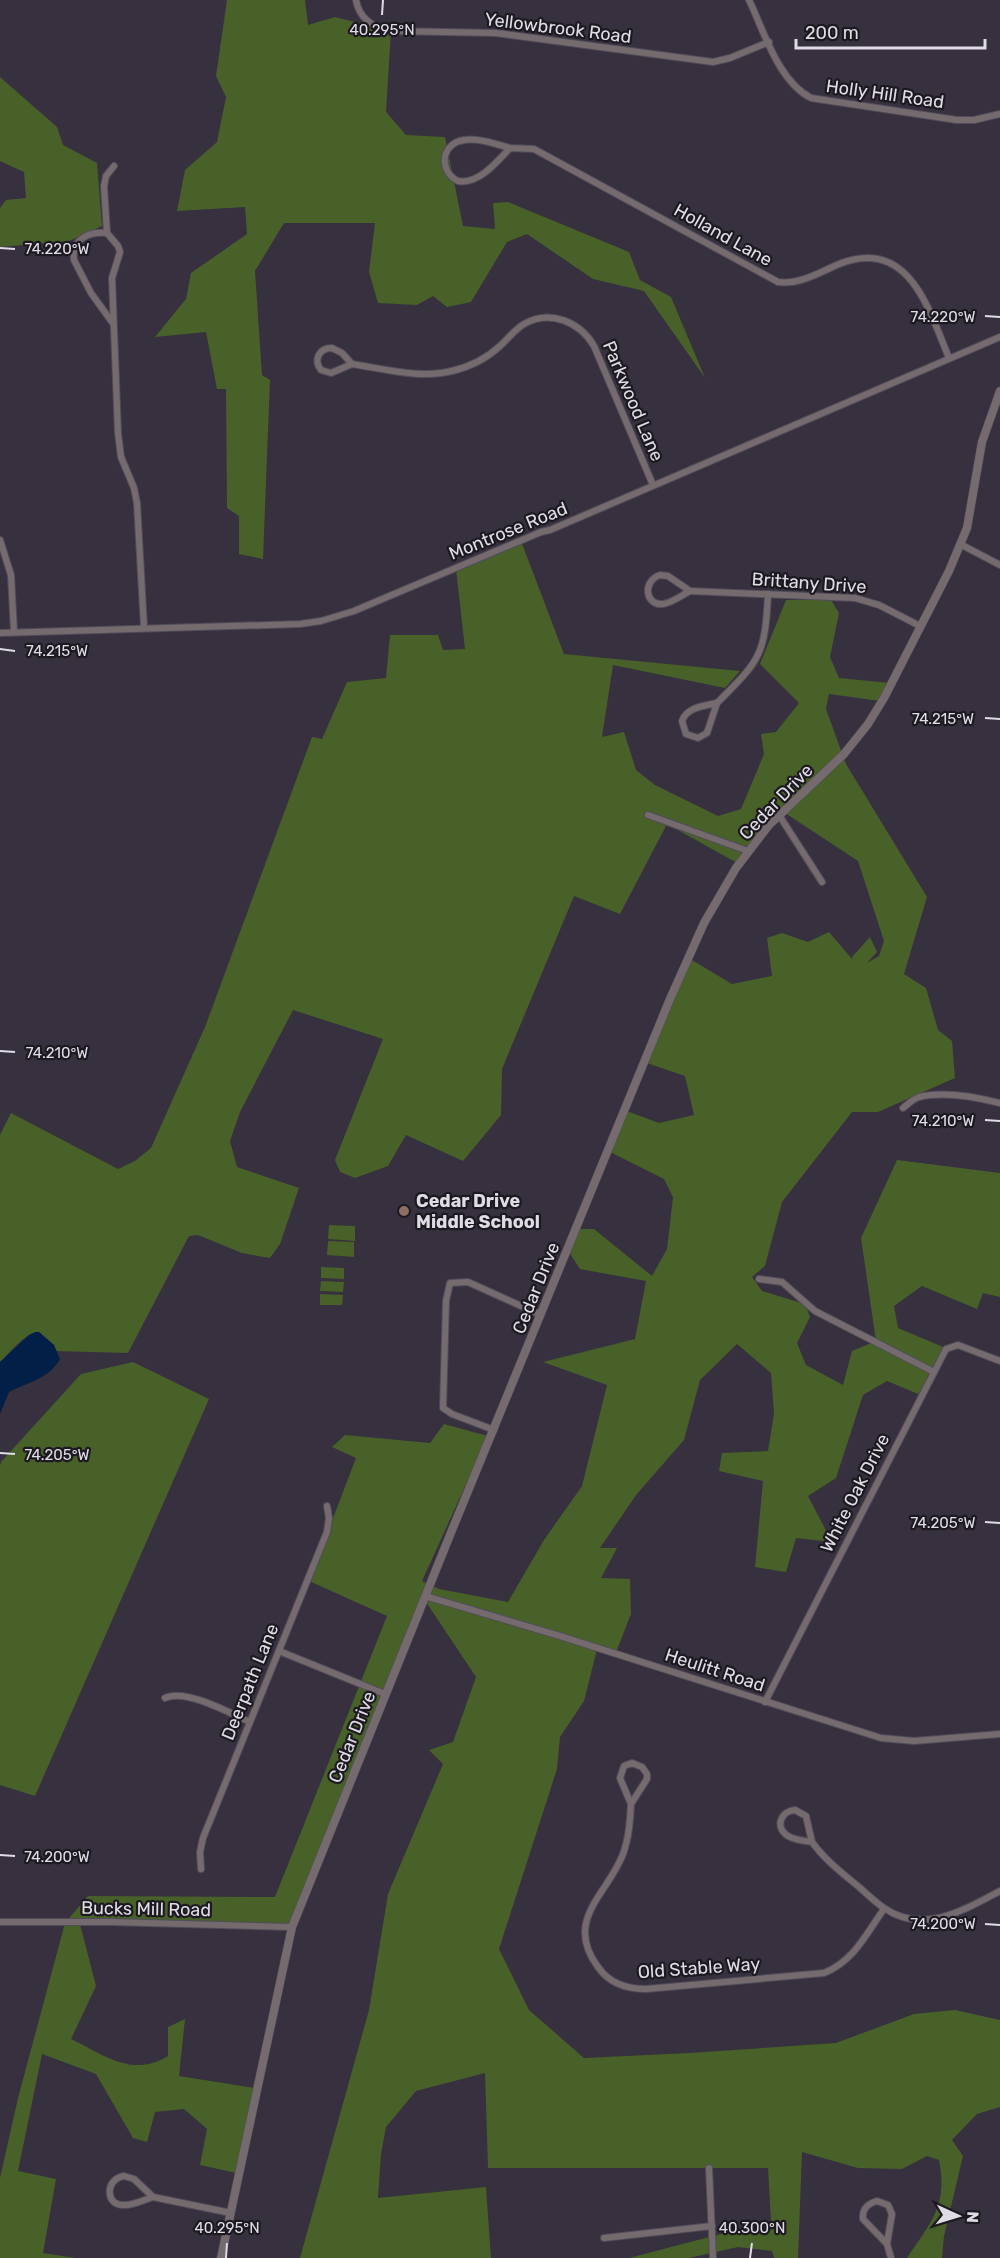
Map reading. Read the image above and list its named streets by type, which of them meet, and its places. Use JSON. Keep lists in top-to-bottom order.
{
  "streets": {
    "street": [
      "Yellowbrook Road",
      "Holly Hill Road",
      "Holland Lane",
      "Parkwood Lane",
      "Montrose Road",
      "Brittany Drive",
      "Cedar Drive",
      "White Oak Drive",
      "Heulitt Road",
      "Deerpath Lane",
      "Bucks Mill Road",
      "Old Stable Way"
    ]
  },
  "crossings": [
    ["Yellowbrook Road", "Holly Hill Road"],
    ["Holland Lane", "Montrose Road"],
    ["Parkwood Lane", "Montrose Road"],
    ["Brittany Drive", "Cedar Drive"],
    ["Cedar Drive", "Heulitt Road"],
    ["Cedar Drive", "Bucks Mill Road"],
    ["White Oak Drive", "Heulitt Road"]
  ],
  "places": ["Cedar Drive Middle School"],
  "scale_bar": "200 m",
  "north": "right",
  "coordinates": [
    "40.295°N",
    "74.220°W",
    "74.215°W",
    "74.210°W",
    "74.205°W",
    "74.200°W",
    "40.300°N"
  ]
}
